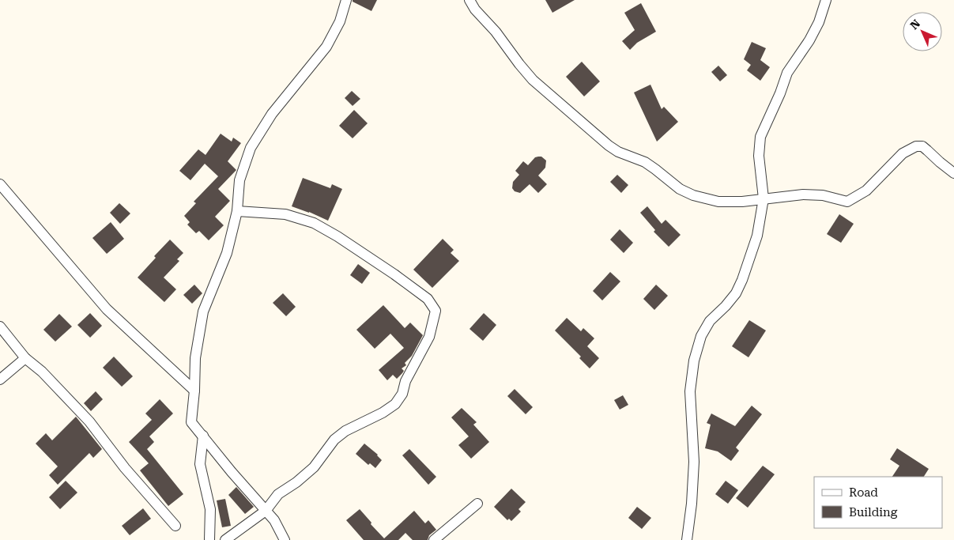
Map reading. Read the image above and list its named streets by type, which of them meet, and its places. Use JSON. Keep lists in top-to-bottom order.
{
  "legend": ["Road", "Building"],
  "north": "top left"
}
